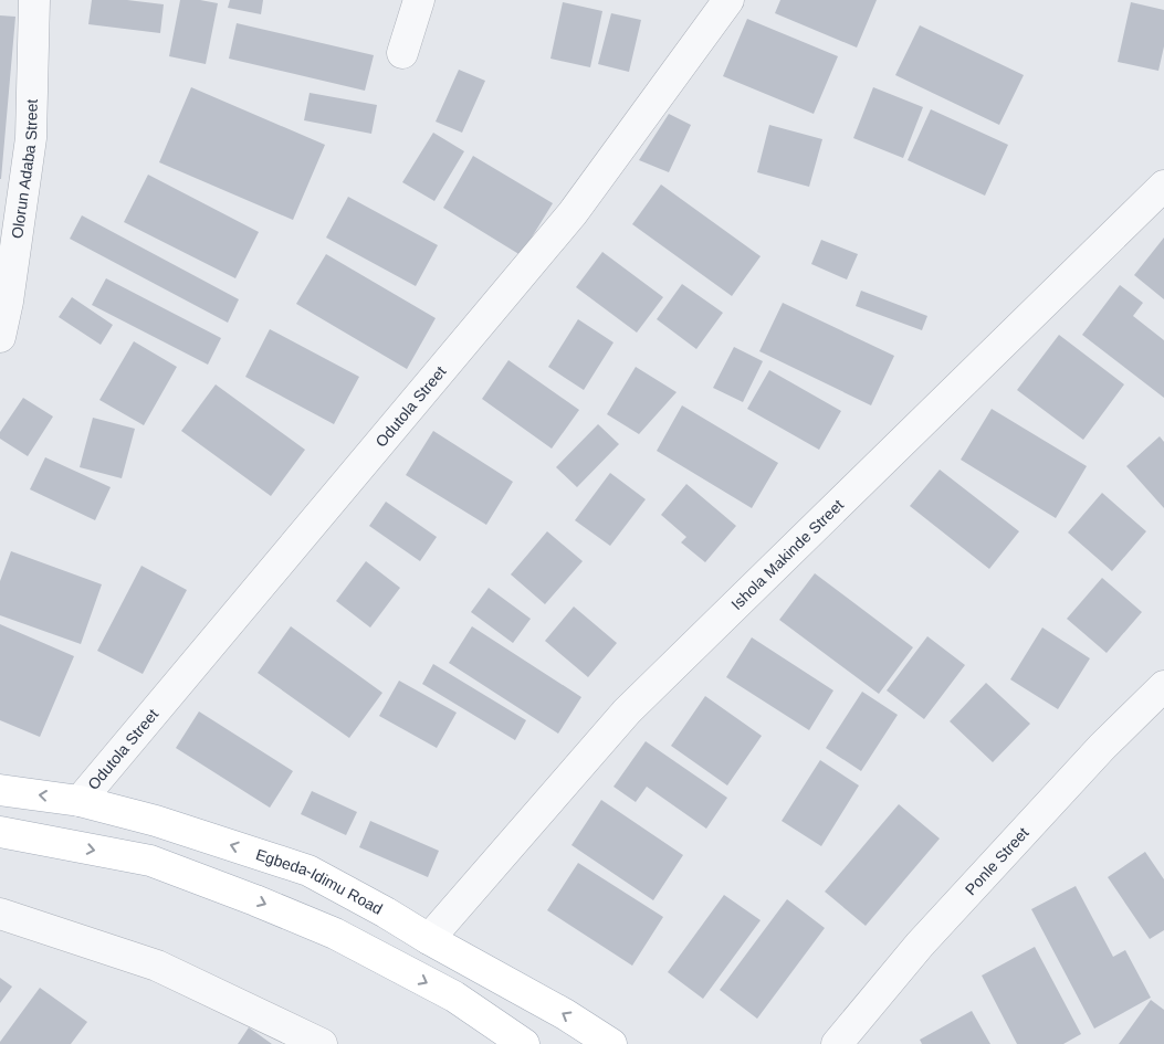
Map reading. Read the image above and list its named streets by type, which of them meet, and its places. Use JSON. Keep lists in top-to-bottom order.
{
  "streets": {
    "main road": ["Egbeda-Idimu Road"],
    "street": [
      "Olorun Adaba Street",
      "Odutola Street",
      "Ishola Makinde Street",
      "Ponle Street"
    ]
  },
  "crossings": [
    ["Odutola Street", "Egbeda-Idimu Road"],
    ["Ishola Makinde Street", "Egbeda-Idimu Road"]
  ]
}
